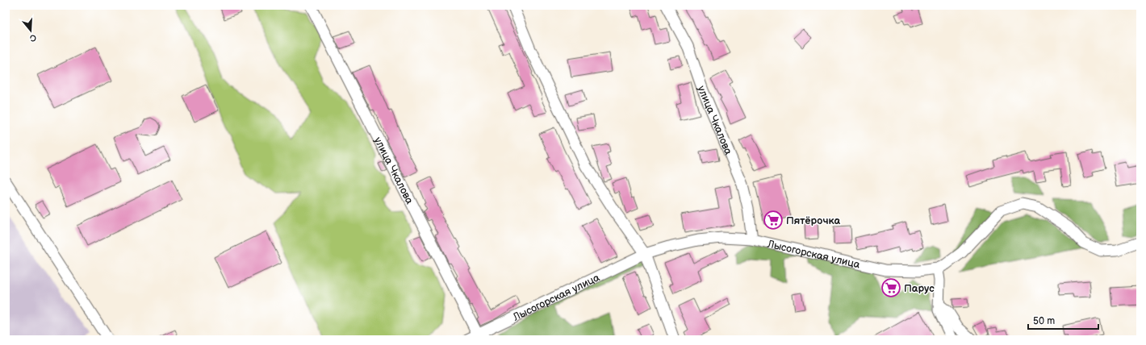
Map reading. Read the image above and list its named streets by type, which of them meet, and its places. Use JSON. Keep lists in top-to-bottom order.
{
  "streets": {
    "street": ["улица Чкалова", "Лысогорская улица"]
  },
  "crossings": [
    ["улица Чкалова", "Лысогорская улица"]
  ],
  "places": {
    "supermarket": ["Пятёрочка", "Парус"]
  },
  "scale_bar": "50 m",
  "north": "bottom"
}
